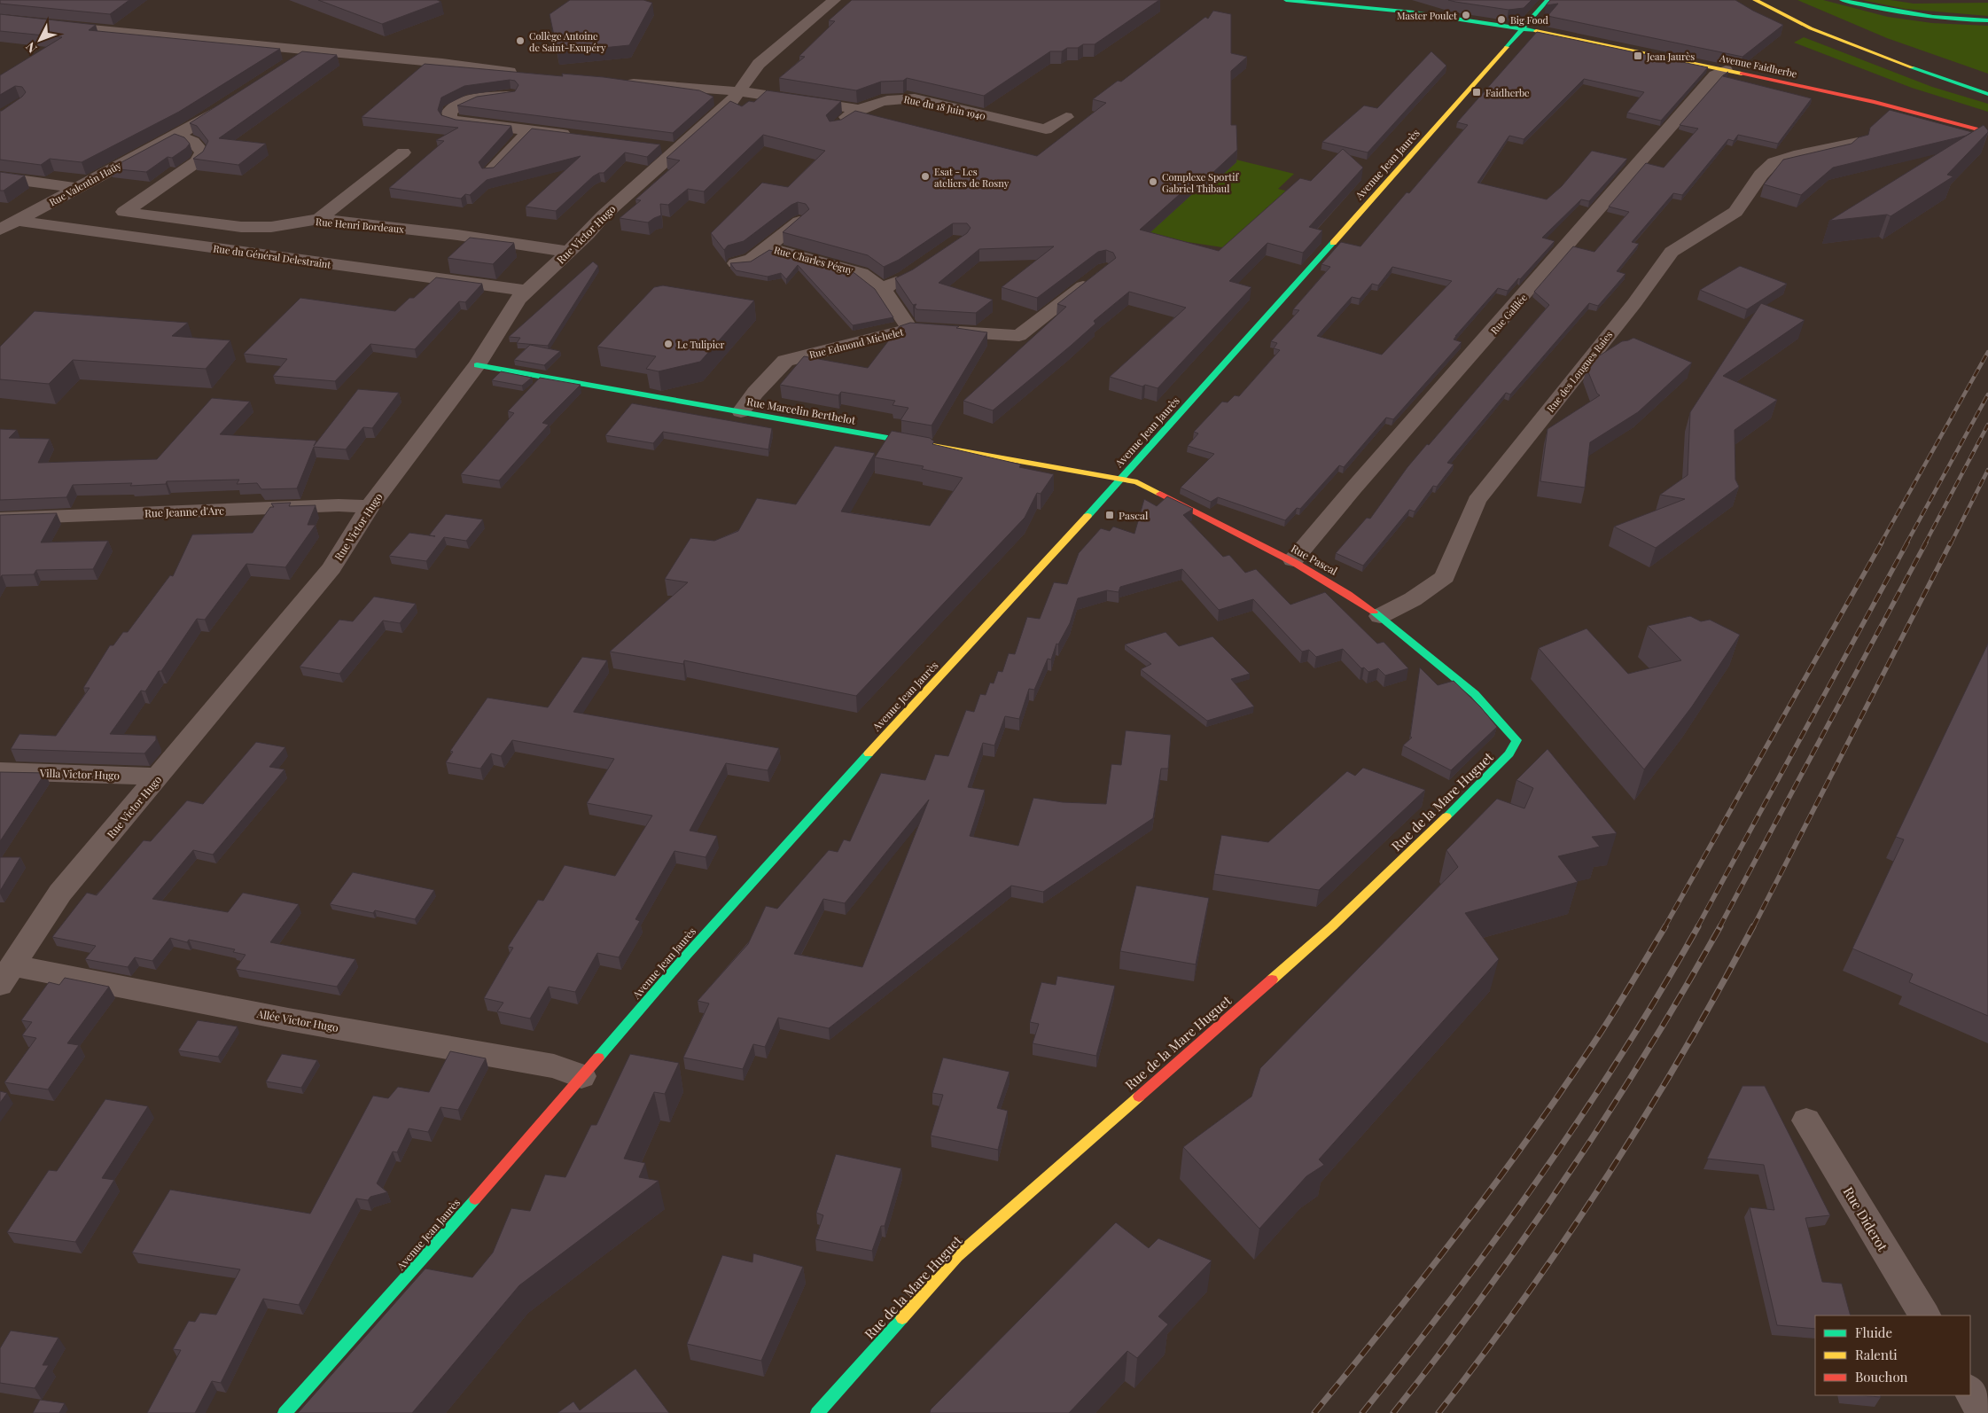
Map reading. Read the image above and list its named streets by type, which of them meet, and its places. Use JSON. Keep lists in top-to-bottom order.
{
  "streets": {
    "main road": [
      "Avenue Faidherbe",
      "Avenue Jean Jaurès",
      "Rue Marcelin Berthelot",
      "Rue Pascal",
      "Rue de la Mare Huguet"
    ],
    "street": [
      "Rue du 18 Juin 1940",
      "Rue Valentin Haüy",
      "Rue Henri Bordeaux",
      "Rue Victor Hugo",
      "Rue du Général Delestraint",
      "Rue Charles Péguy",
      "Rue Galilée",
      "Rue Edmond Michelet",
      "Rue des Longues Raies",
      "Rue Jeanne d'Arc",
      "Villa Victor Hugo",
      "Allée Victor Hugo",
      "Rue Diderot"
    ]
  },
  "crossings": [
    ["Avenue Faidherbe", "Avenue Jean Jaurès"],
    ["Avenue Faidherbe", "Rue Galilée"],
    ["Avenue Jean Jaurès", "Rue Marcelin Berthelot"],
    ["Avenue Jean Jaurès", "Rue Pascal"],
    ["Avenue Jean Jaurès", "Allée Victor Hugo"],
    ["Rue Valentin Haüy", "Rue Henri Bordeaux"],
    ["Rue Valentin Haüy", "Rue du Général Delestraint"],
    ["Rue Henri Bordeaux", "Rue Victor Hugo"],
    ["Rue Victor Hugo", "Rue du Général Delestraint"],
    ["Rue Victor Hugo", "Rue Marcelin Berthelot"],
    ["Rue Victor Hugo", "Rue Jeanne d'Arc"],
    ["Rue Victor Hugo", "Villa Victor Hugo"],
    ["Rue Victor Hugo", "Allée Victor Hugo"],
    ["Rue Charles Péguy", "Rue Edmond Michelet"],
    ["Rue Galilée", "Rue Pascal"],
    ["Rue Edmond Michelet", "Rue Marcelin Berthelot"],
    ["Rue des Longues Raies", "Rue Pascal"],
    ["Rue Marcelin Berthelot", "Rue Pascal"],
    ["Rue Pascal", "Rue de la Mare Huguet"]
  ],
  "places": {
    "other": [
      "Master Poulet",
      "Big Food",
      "Collège Antoine de Saint-Exupéry",
      "Esat - Les ateliers de Rosny",
      "Complexe Sportif Gabriel Thibaul",
      "Le Tulipier"
    ],
    "transit": ["Jean Jaurès", "Faidherbe", "Pascal"]
  },
  "legend": ["Fluide", "Ralenti", "Bouchon"],
  "north": "bottom left"
}
